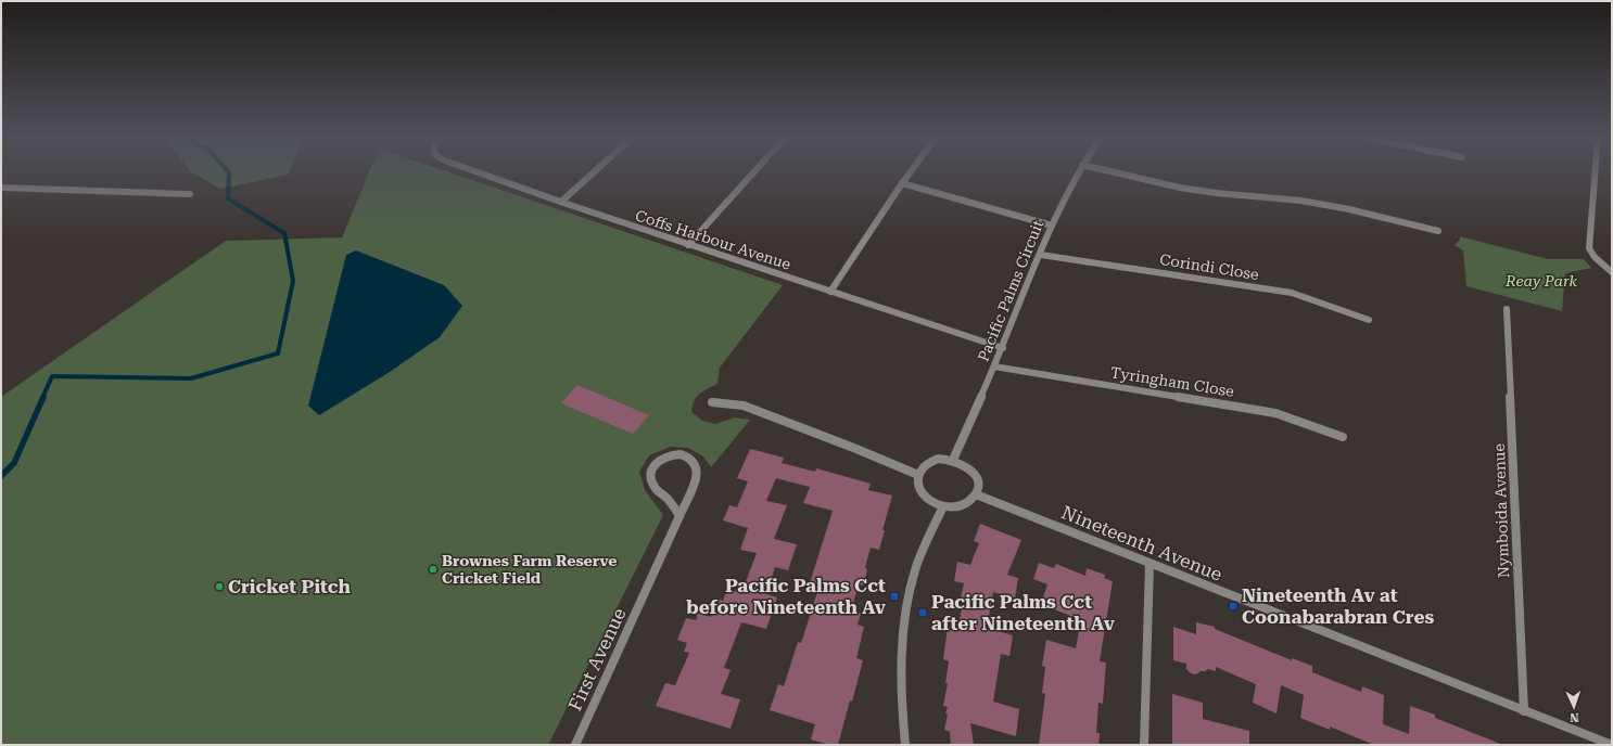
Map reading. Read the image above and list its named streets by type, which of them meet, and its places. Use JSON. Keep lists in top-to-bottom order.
{
  "streets": {
    "street": [
      "Coffs Harbour Avenue",
      "Corindi Close",
      "Pacific Palms Circuit",
      "Tyringham Close",
      "Nymboida Avenue",
      "Nineteenth Avenue",
      "First Avenue"
    ]
  },
  "crossings": [
    ["Coffs Harbour Avenue", "Pacific Palms Circuit"],
    ["Corindi Close", "Pacific Palms Circuit"],
    ["Pacific Palms Circuit", "Tyringham Close"],
    ["Pacific Palms Circuit", "Nineteenth Avenue"],
    ["Nymboida Avenue", "Nineteenth Avenue"]
  ],
  "parks": ["Reay Park"],
  "places": {
    "other": ["Brownes Farm Reserve Cricket Field", "Cricket Pitch"],
    "transit": ["Pacific Palms Cct before Nineteenth Av", "Nineteenth Av at Coonabarabran Cres", "Pacific Palms Cct after Nineteenth Av"]
  },
  "north": "bottom"
}
